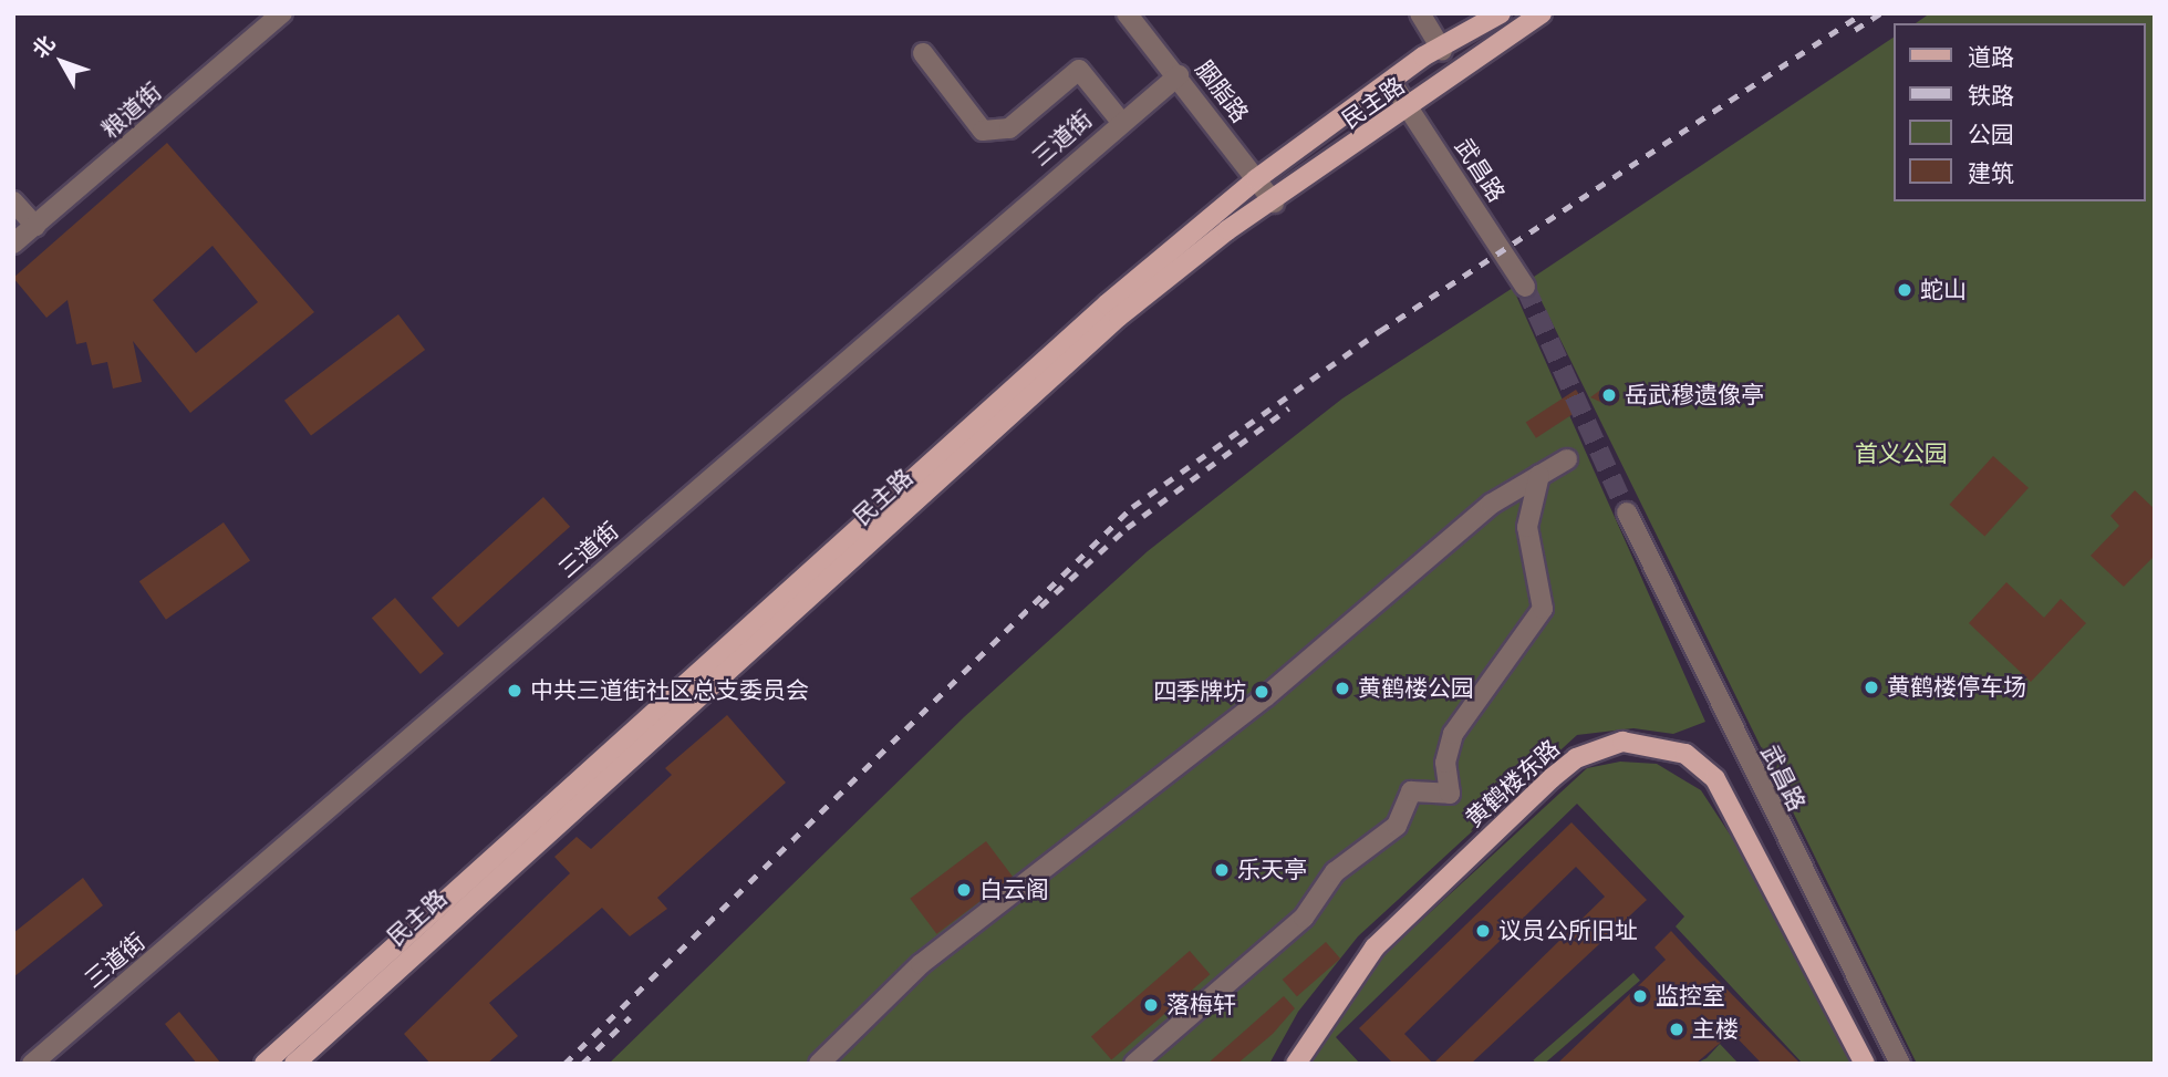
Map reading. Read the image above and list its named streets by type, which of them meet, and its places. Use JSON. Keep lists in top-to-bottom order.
{
  "streets": {
    "main road": ["民主路", "黄鹤楼东路"],
    "street": [
      "胭脂路",
      "粮道街",
      "三道街",
      "武昌路"
    ]
  },
  "crossings": [
    ["胭脂路", "民主路"],
    ["胭脂路", "三道街"],
    ["民主路", "武昌路"]
  ],
  "parks": ["首义公园"],
  "places": [
    "蛇山",
    "岳武穆遗像亭",
    "黄鹤楼停车场",
    "黄鹤楼公园",
    "中共三道街社区总支委员会",
    "四季牌坊",
    "乐天亭",
    "白云阁",
    "议员公所旧址",
    "监控室",
    "落梅轩",
    "主楼"
  ],
  "legend": [
    "道路",
    "铁路",
    "公园",
    "建筑"
  ],
  "north": "top left"
}
